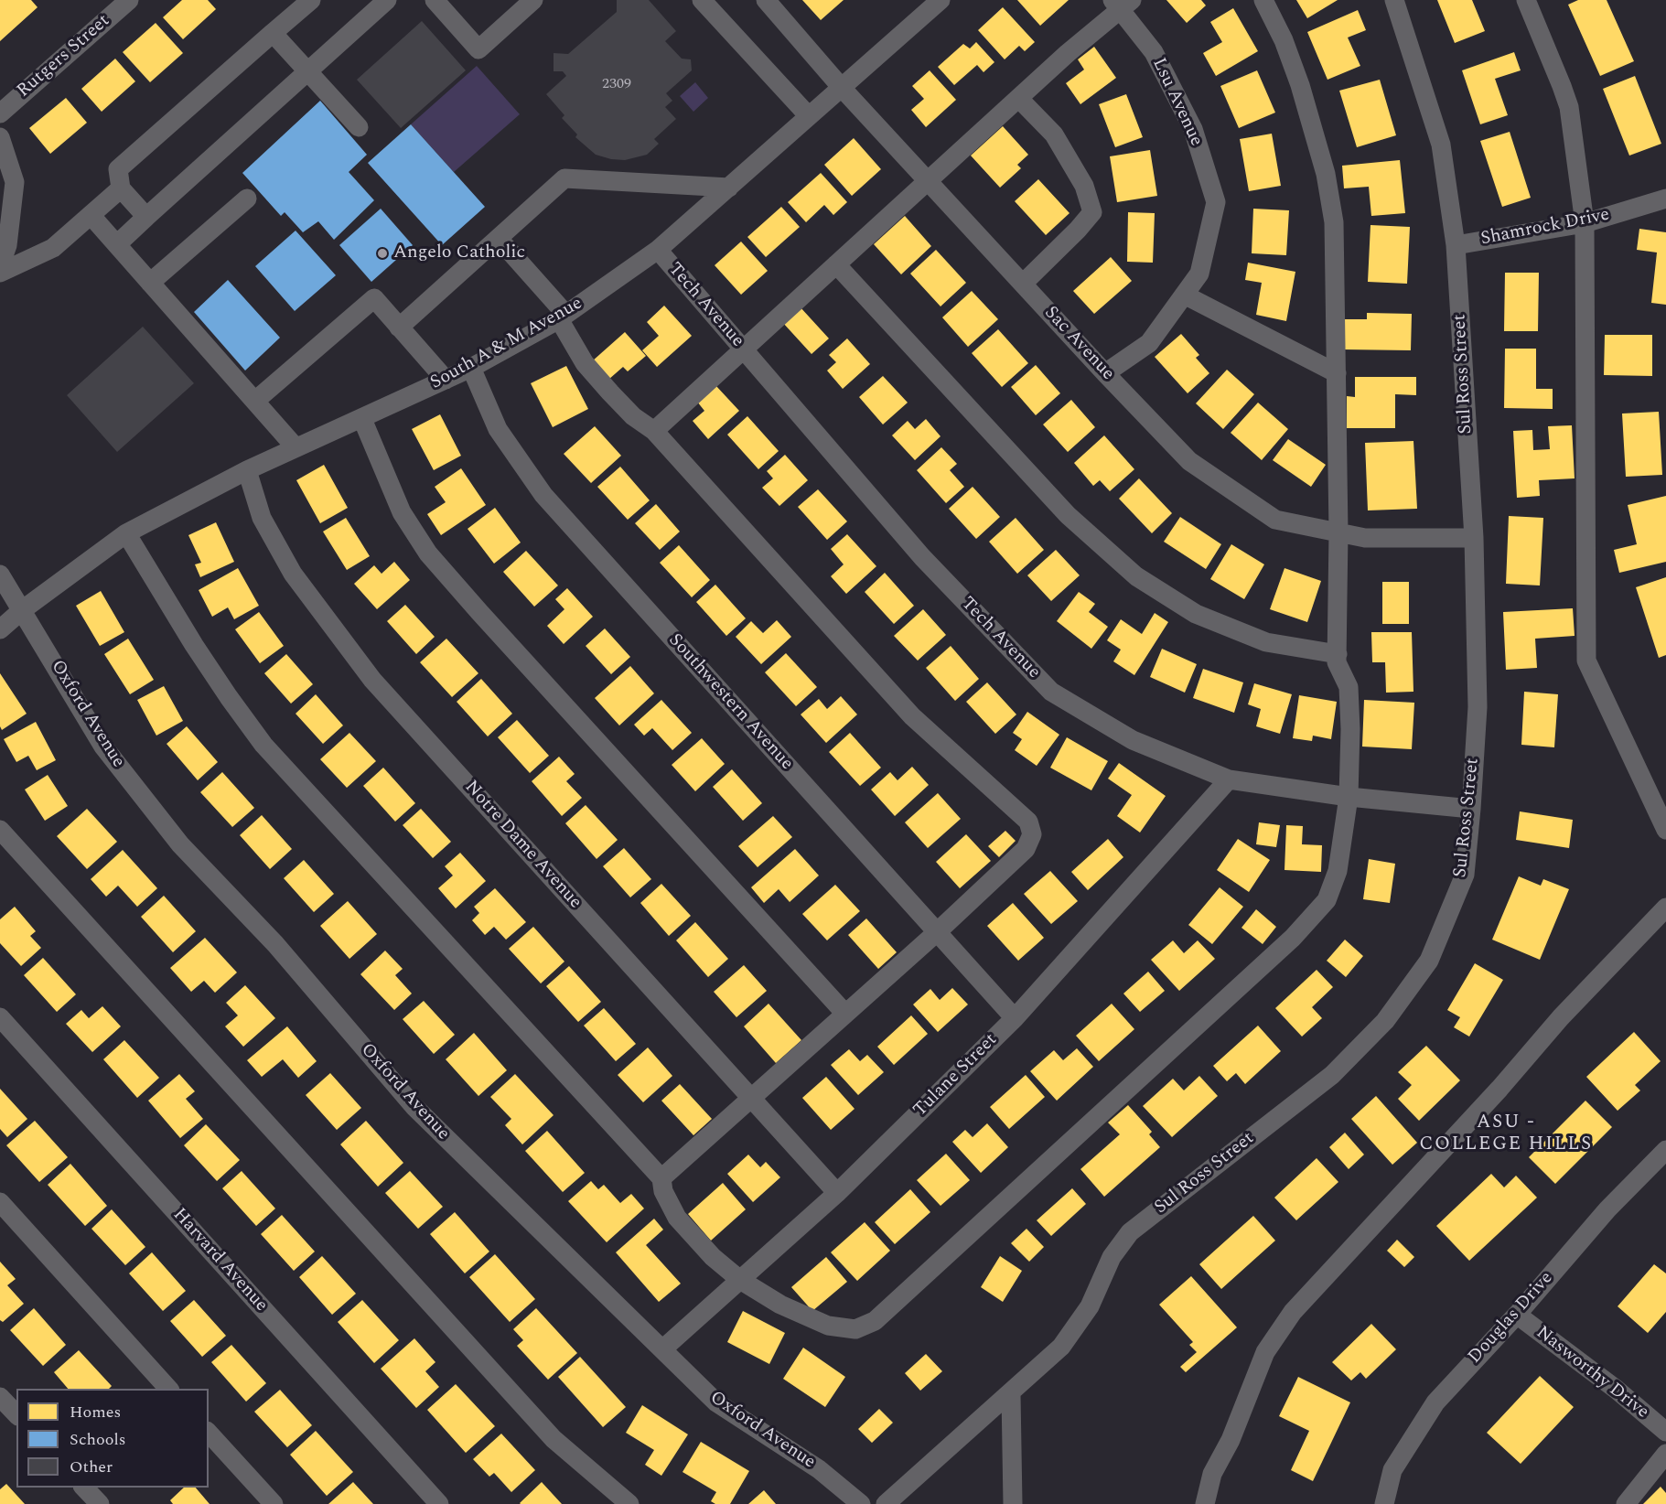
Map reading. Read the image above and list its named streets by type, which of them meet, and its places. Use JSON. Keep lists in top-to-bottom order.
{
  "streets": {
    "street": [
      "Rutgers Street",
      "Lsu Avenue",
      "Shamrock Drive",
      "Tech Avenue",
      "South A & M Avenue",
      "Sac Avenue",
      "Sul Ross Street",
      "Southwestern Avenue",
      "Oxford Avenue",
      "Notre Dame Avenue",
      "Tulane Street",
      "Harvard Avenue",
      "Douglas Drive",
      "Nasworthy Drive"
    ]
  },
  "crossings": [
    ["Lsu Avenue", "Sac Avenue"],
    ["Shamrock Drive", "Sul Ross Street"],
    ["Tech Avenue", "South A & M Avenue"],
    ["Tech Avenue", "Sul Ross Street"],
    ["Tech Avenue", "Tulane Street"],
    ["South A & M Avenue", "Sac Avenue"],
    ["South A & M Avenue", "Southwestern Avenue"],
    ["South A & M Avenue", "Oxford Avenue"],
    ["South A & M Avenue", "Notre Dame Avenue"],
    ["Sac Avenue", "Sul Ross Street"],
    ["Southwestern Avenue", "Tulane Street"],
    ["Oxford Avenue", "Tulane Street"],
    ["Notre Dame Avenue", "Tulane Street"],
    ["Douglas Drive", "Nasworthy Drive"]
  ],
  "districts": ["ASU - COLLEGE HILLS"],
  "places": ["Angelo Catholic"],
  "house_numbers": ["2309"],
  "legend": ["Homes", "Schools", "Other"]
}
